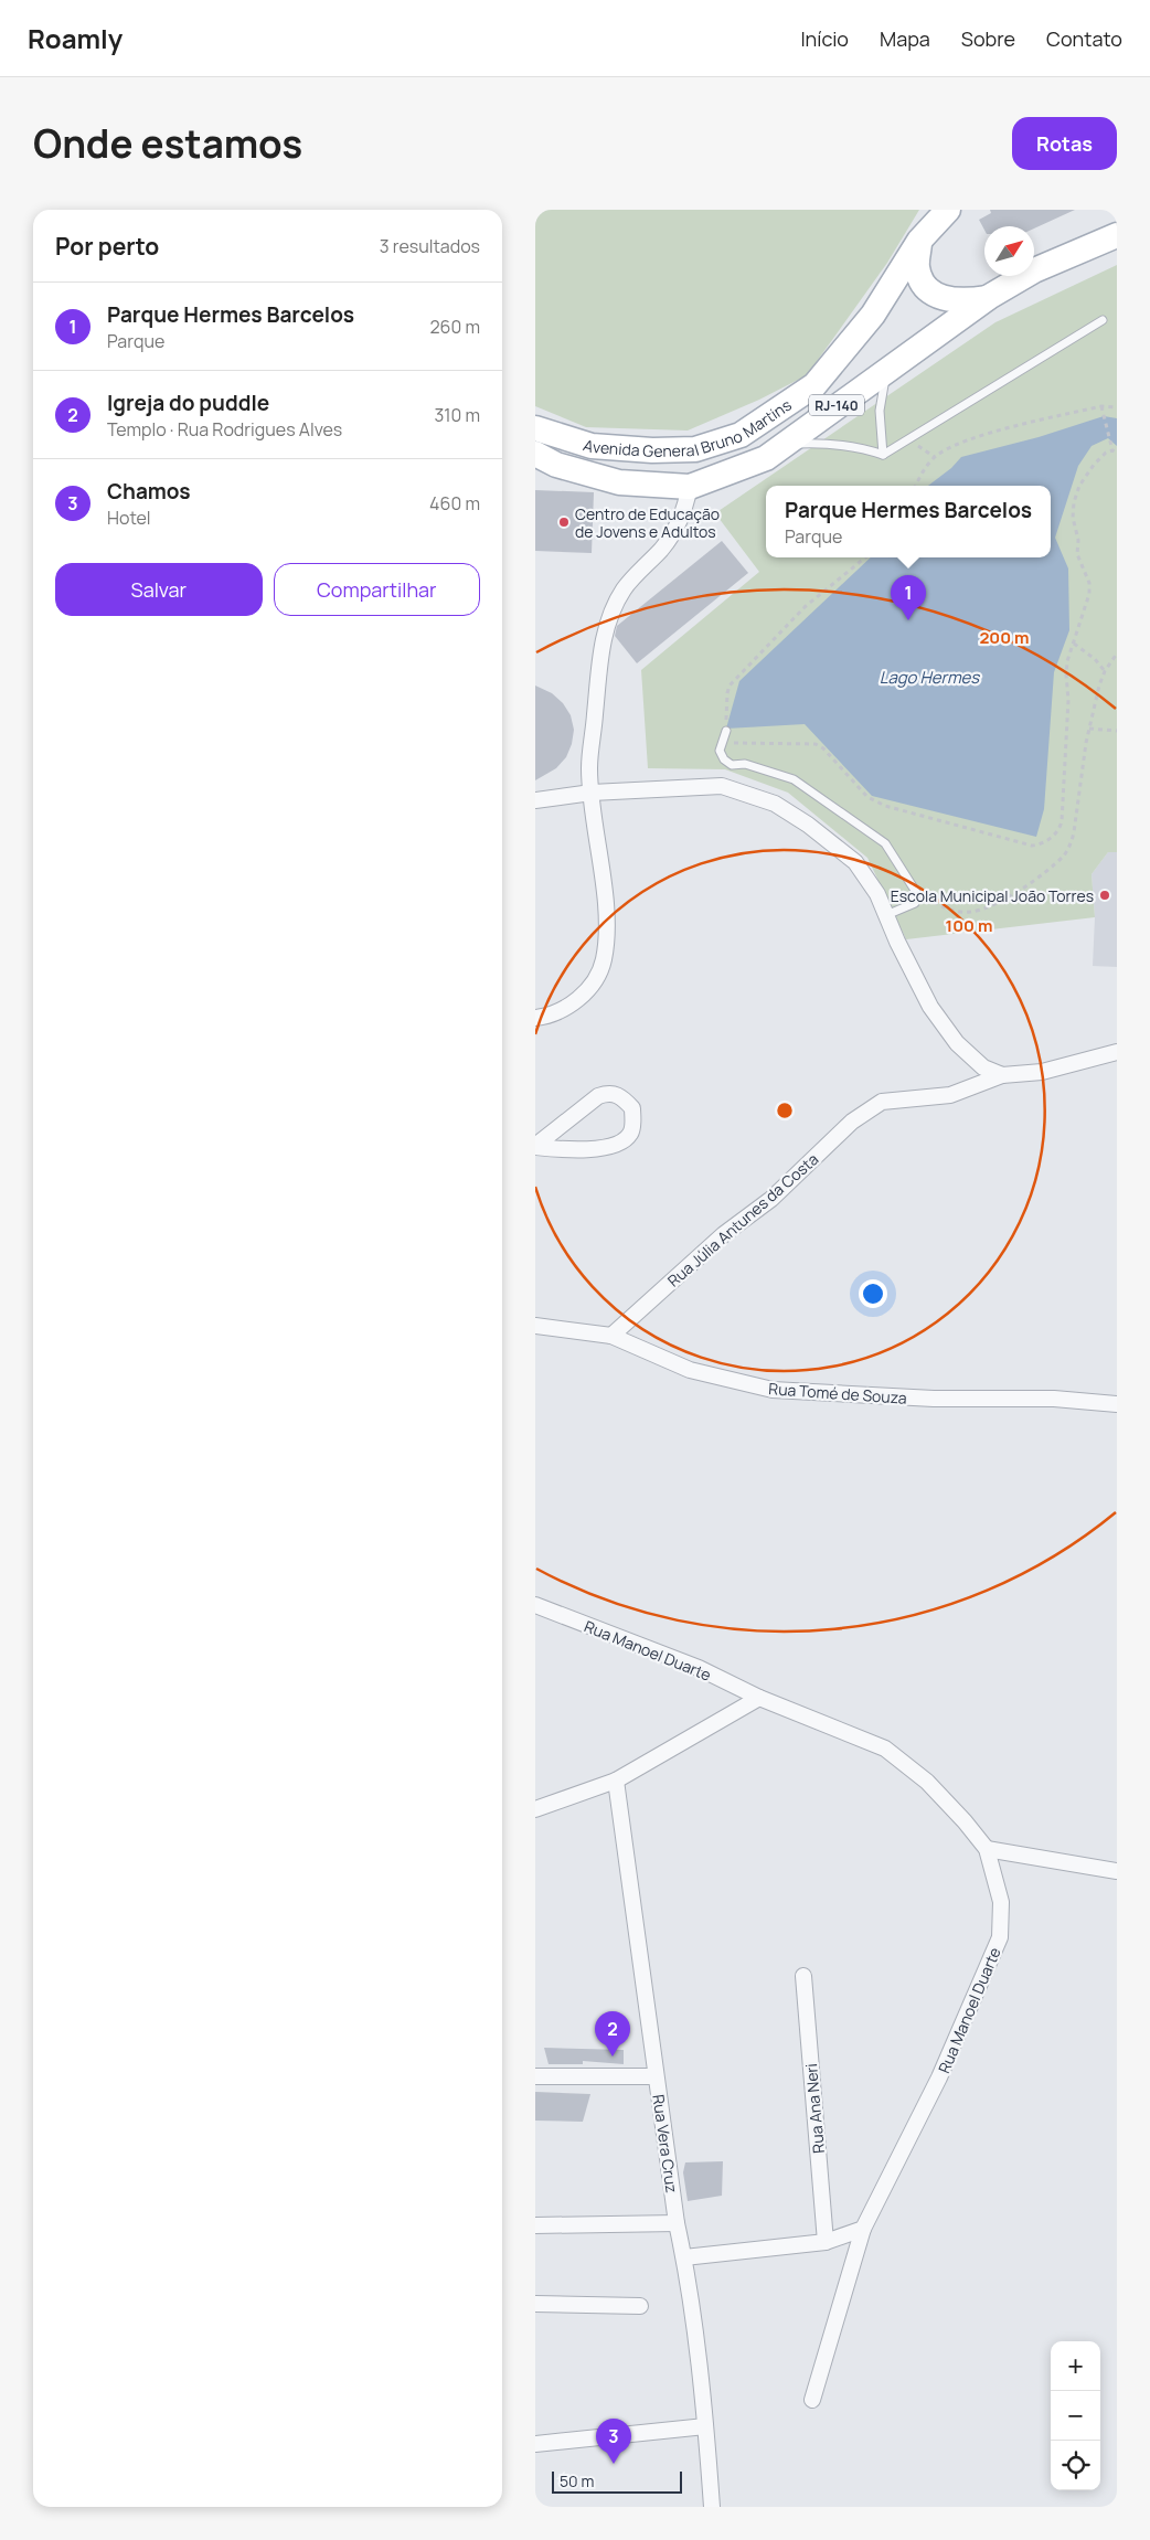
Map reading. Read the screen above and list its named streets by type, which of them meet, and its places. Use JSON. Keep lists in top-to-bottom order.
{
  "streets": {
    "main road": ["RJ-140", "Avenida General Bruno Martins"],
    "street": [
      "Rua Júlia Antunes da Costa",
      "Rua Tomé de Souza",
      "Rua Manoel Duarte",
      "Rua Ana Neri",
      "Rua Vera Cruz"
    ]
  },
  "crossings": [
    ["Rua Júlia Antunes da Costa", "Rua Tomé de Souza"]
  ],
  "water": ["Lago Hermes"],
  "places": ["Centro de Educação de Jovens e Adultos", "Escola Municipal João Torres"],
  "scale_bar": "50 m",
  "north": "top right",
  "page": {
    "header": "Roamly",
    "nav": [
      "Início",
      "Mapa",
      "Sobre",
      "Contato"
    ],
    "title": "Onde estamos",
    "buttons": [
      "Rotas",
      ["Salvar", "Compartilhar"]
    ],
    "heading": ["Por perto", "3 resultados"],
    "list": [
      {
        "mark": "1",
        "name": "Parque Hermes Barcelos",
        "note": "Parque",
        "value": "260 m"
      },
      {
        "mark": "2",
        "name": "Igreja do puddle",
        "note": "Templo · Rua Rodrigues Alves",
        "value": "310 m"
      },
      {
        "mark": "3",
        "name": "Chamos",
        "note": "Hotel",
        "value": "460 m"
      }
    ],
    "popup": ["Parque Hermes Barcelos", "Parque"],
    "pins": ["1", "2", "3"],
    "map_buttons": ["+", "−"],
    "scale": "50 m"
  },
  "rings": ["200 m", "100 m"]
}
